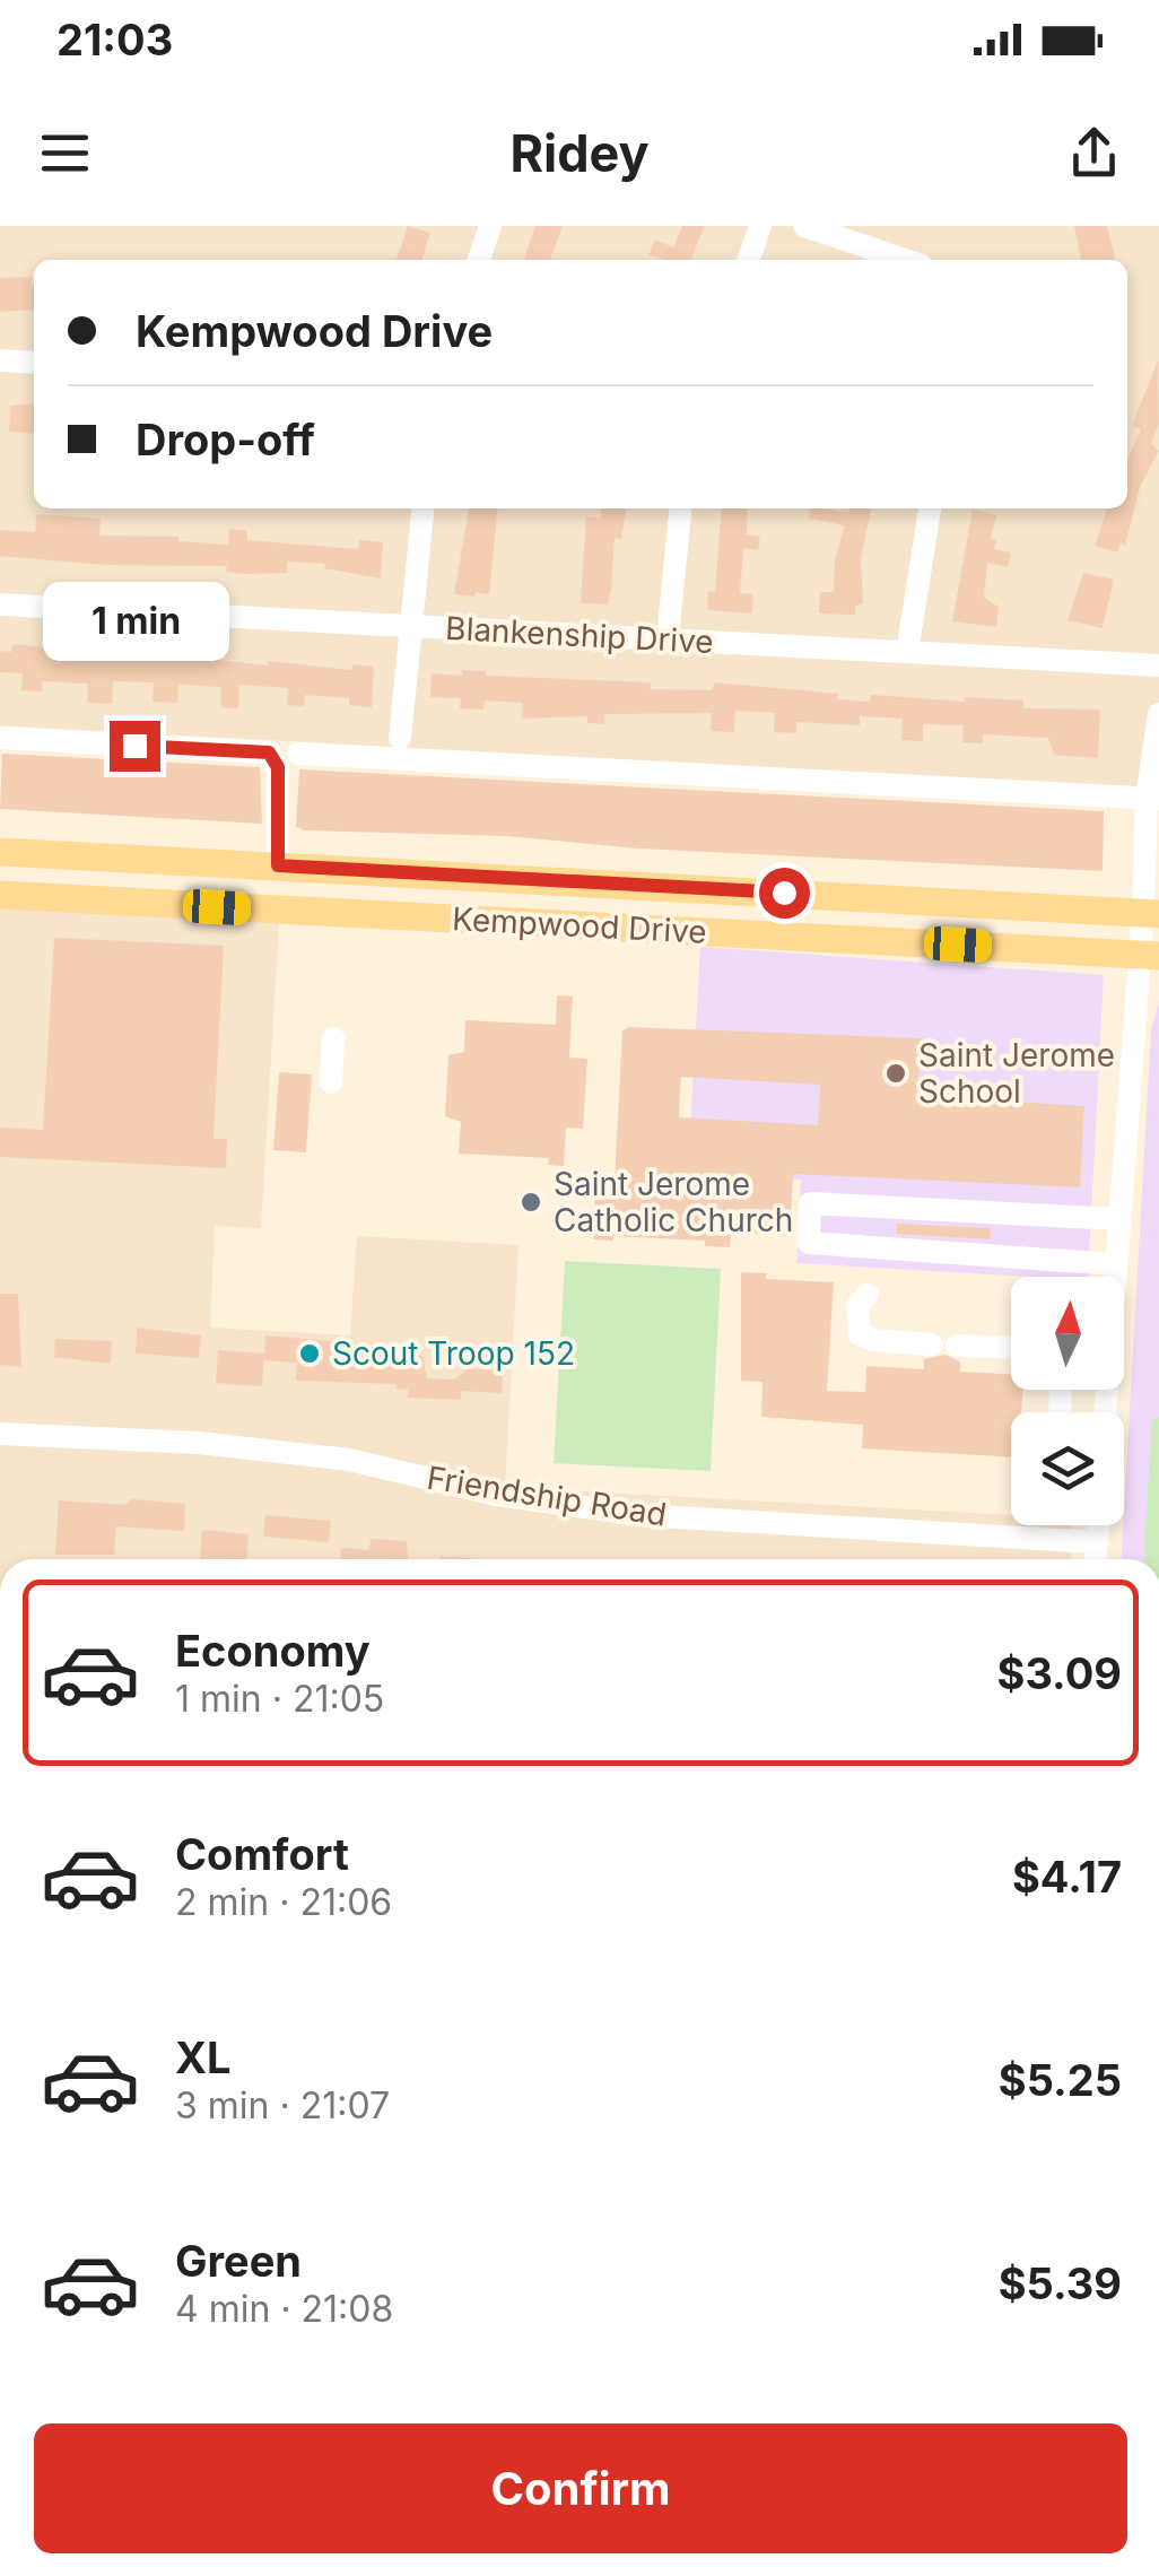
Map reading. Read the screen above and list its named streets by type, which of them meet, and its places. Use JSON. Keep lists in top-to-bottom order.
{
  "streets": {
    "main road": ["Kempwood Drive"],
    "street": ["Blankenship Drive", "Friendship Road"]
  },
  "places": ["Saint Jerome School", "Saint Jerome Catholic Church", "Scout Troop 152"],
  "north": "top",
  "page": {
    "status": "21:03",
    "header": "Ridey",
    "banner": ["Kempwood Drive", "Drop-off"],
    "bubble": "1 min",
    "list": [
      {
        "name": "Economy",
        "note": "1 min · 21:05",
        "value": "$3.09"
      },
      {
        "name": "Comfort",
        "note": "2 min · 21:06",
        "value": "$4.17"
      },
      {
        "name": "XL",
        "note": "3 min · 21:07",
        "value": "$5.25"
      },
      {
        "name": "Green",
        "note": "4 min · 21:08",
        "value": "$5.39"
      }
    ],
    "buttons": "Confirm"
  }
}
